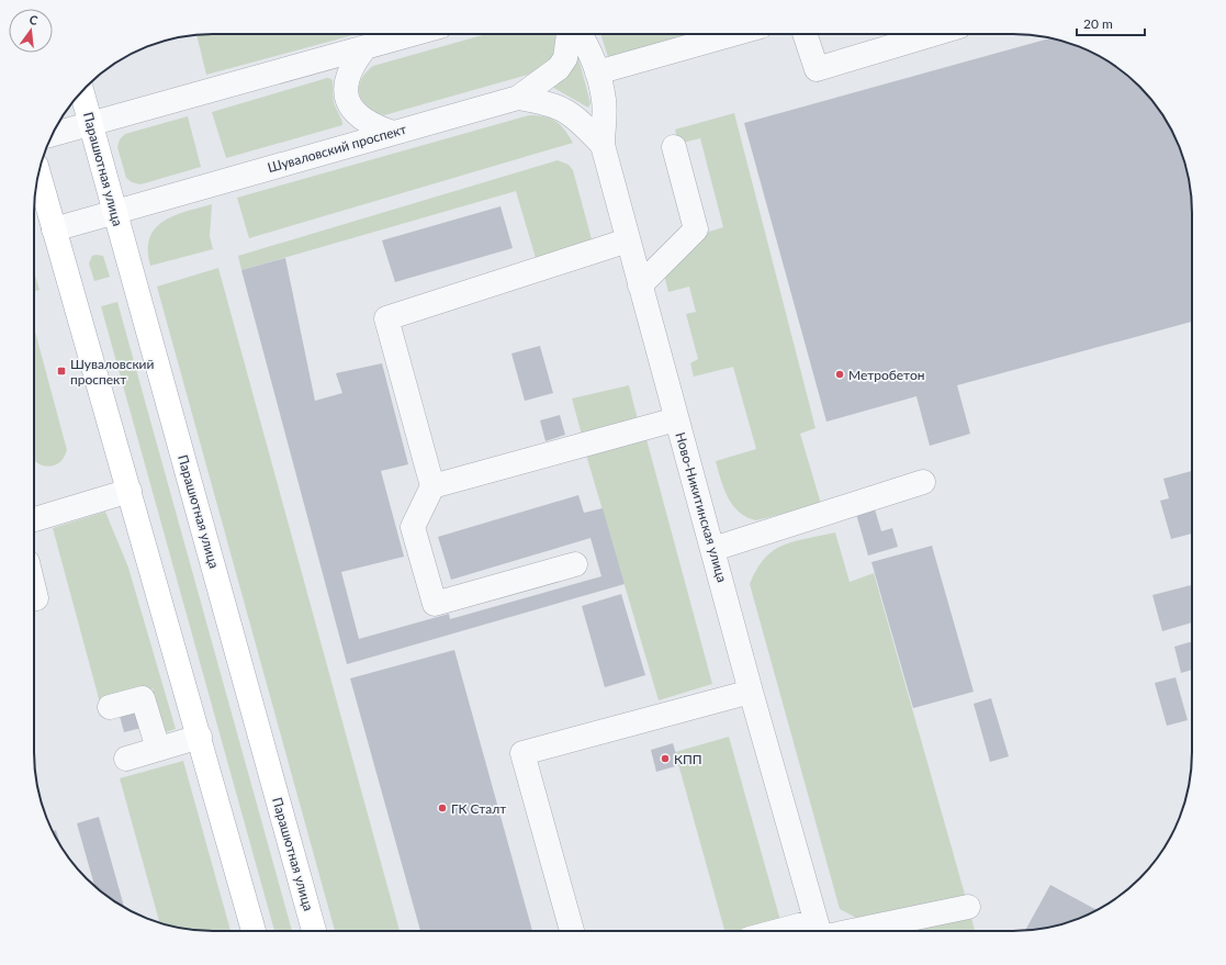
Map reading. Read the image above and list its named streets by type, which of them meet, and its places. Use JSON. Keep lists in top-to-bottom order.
{
  "streets": {
    "main road": ["Парашютная улица"],
    "street": ["Шуваловский проспект", "Ново-Никитинская улица"]
  },
  "crossings": [
    ["Шуваловский проспект", "Парашютная улица"],
    ["Шуваловский проспект", "Ново-Никитинская улица"]
  ],
  "places": {
    "transit": ["Шуваловский проспект"],
    "other": ["Метробетон", "КПП", "ГК Сталт"]
  },
  "scale_bar": "20 m",
  "north": "top"
}
